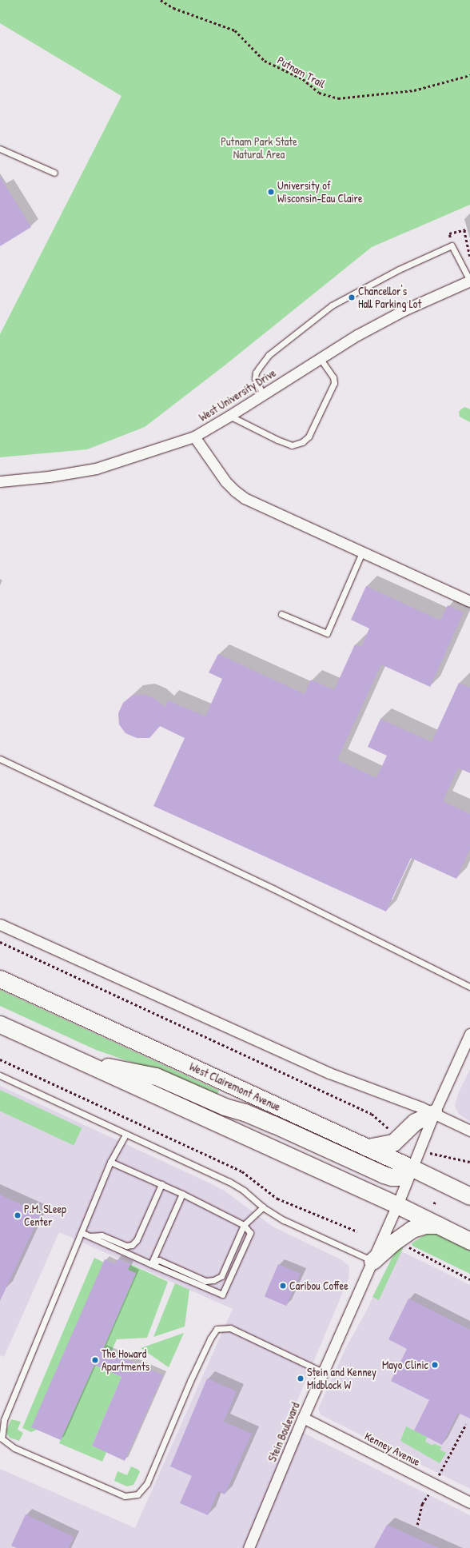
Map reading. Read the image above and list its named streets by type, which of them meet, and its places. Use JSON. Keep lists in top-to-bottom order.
{
  "streets": {
    "main road": ["West Clairemont Avenue"],
    "street": ["West University Drive", "Stein Boulevard", "Kenney Avenue"],
    "path": ["Putnam Trail"]
  },
  "crossings": [
    ["West Clairemont Avenue", "Stein Boulevard"],
    ["Stein Boulevard", "Kenney Avenue"]
  ],
  "parks": ["Putnam Park State Natural Area"],
  "places": [
    "University of Wisconsin-Eau Claire",
    "Chancellor's Hall Parking Lot",
    "P.M. SLeep Center",
    "Caribou Coffee",
    "The Howard Apartments",
    "Mayo Clinic",
    "Stein and Kenney Midblock W"
  ]
}
